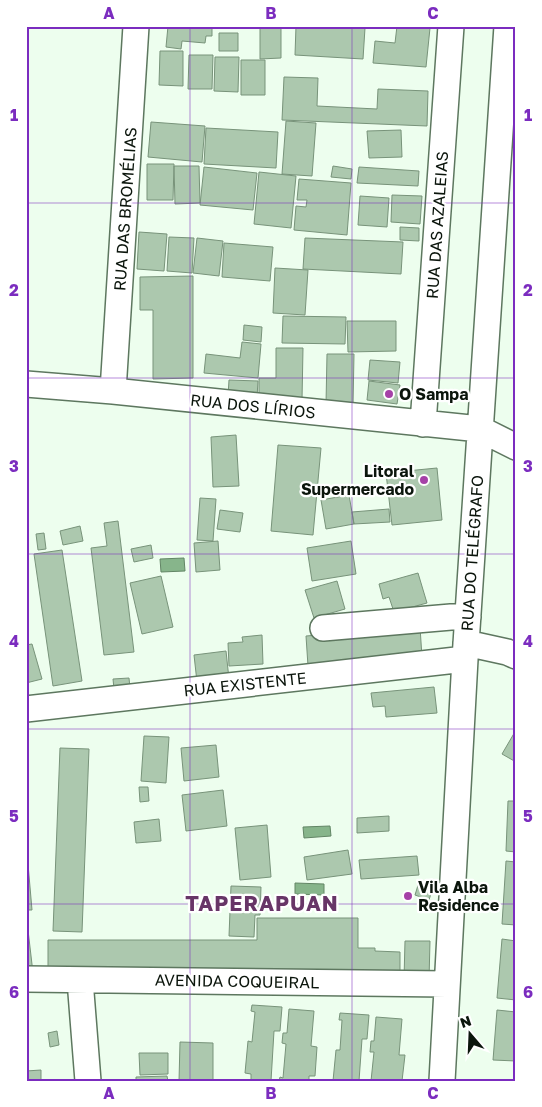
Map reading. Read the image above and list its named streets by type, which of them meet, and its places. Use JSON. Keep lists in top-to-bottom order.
{
  "streets": {
    "street": [
      "RUA DAS BROMÉLIAS",
      "RUA DAS AZALEIAS",
      "RUA DOS LÍRIOS",
      "RUA DO TELÉGRAFO",
      "RUA EXISTENTE",
      "AVENIDA COQUEIRAL"
    ]
  },
  "crossings": [
    ["RUA DAS BROMÉLIAS", "RUA DOS LÍRIOS"],
    ["RUA DAS AZALEIAS", "RUA DOS LÍRIOS"],
    ["RUA DOS LÍRIOS", "RUA DO TELÉGRAFO"],
    ["RUA DO TELÉGRAFO", "RUA EXISTENTE"],
    ["RUA DO TELÉGRAFO", "AVENIDA COQUEIRAL"]
  ],
  "districts": ["TAPERAPUAN"],
  "places": ["O Sampa", "Litoral Supermercado", "Vila Alba Residence"],
  "north": "top",
  "grid": {
    "columns": ["A", "B", "C"],
    "rows": [
      "1",
      "2",
      "3",
      "4",
      "5",
      "6"
    ]
  }
}
